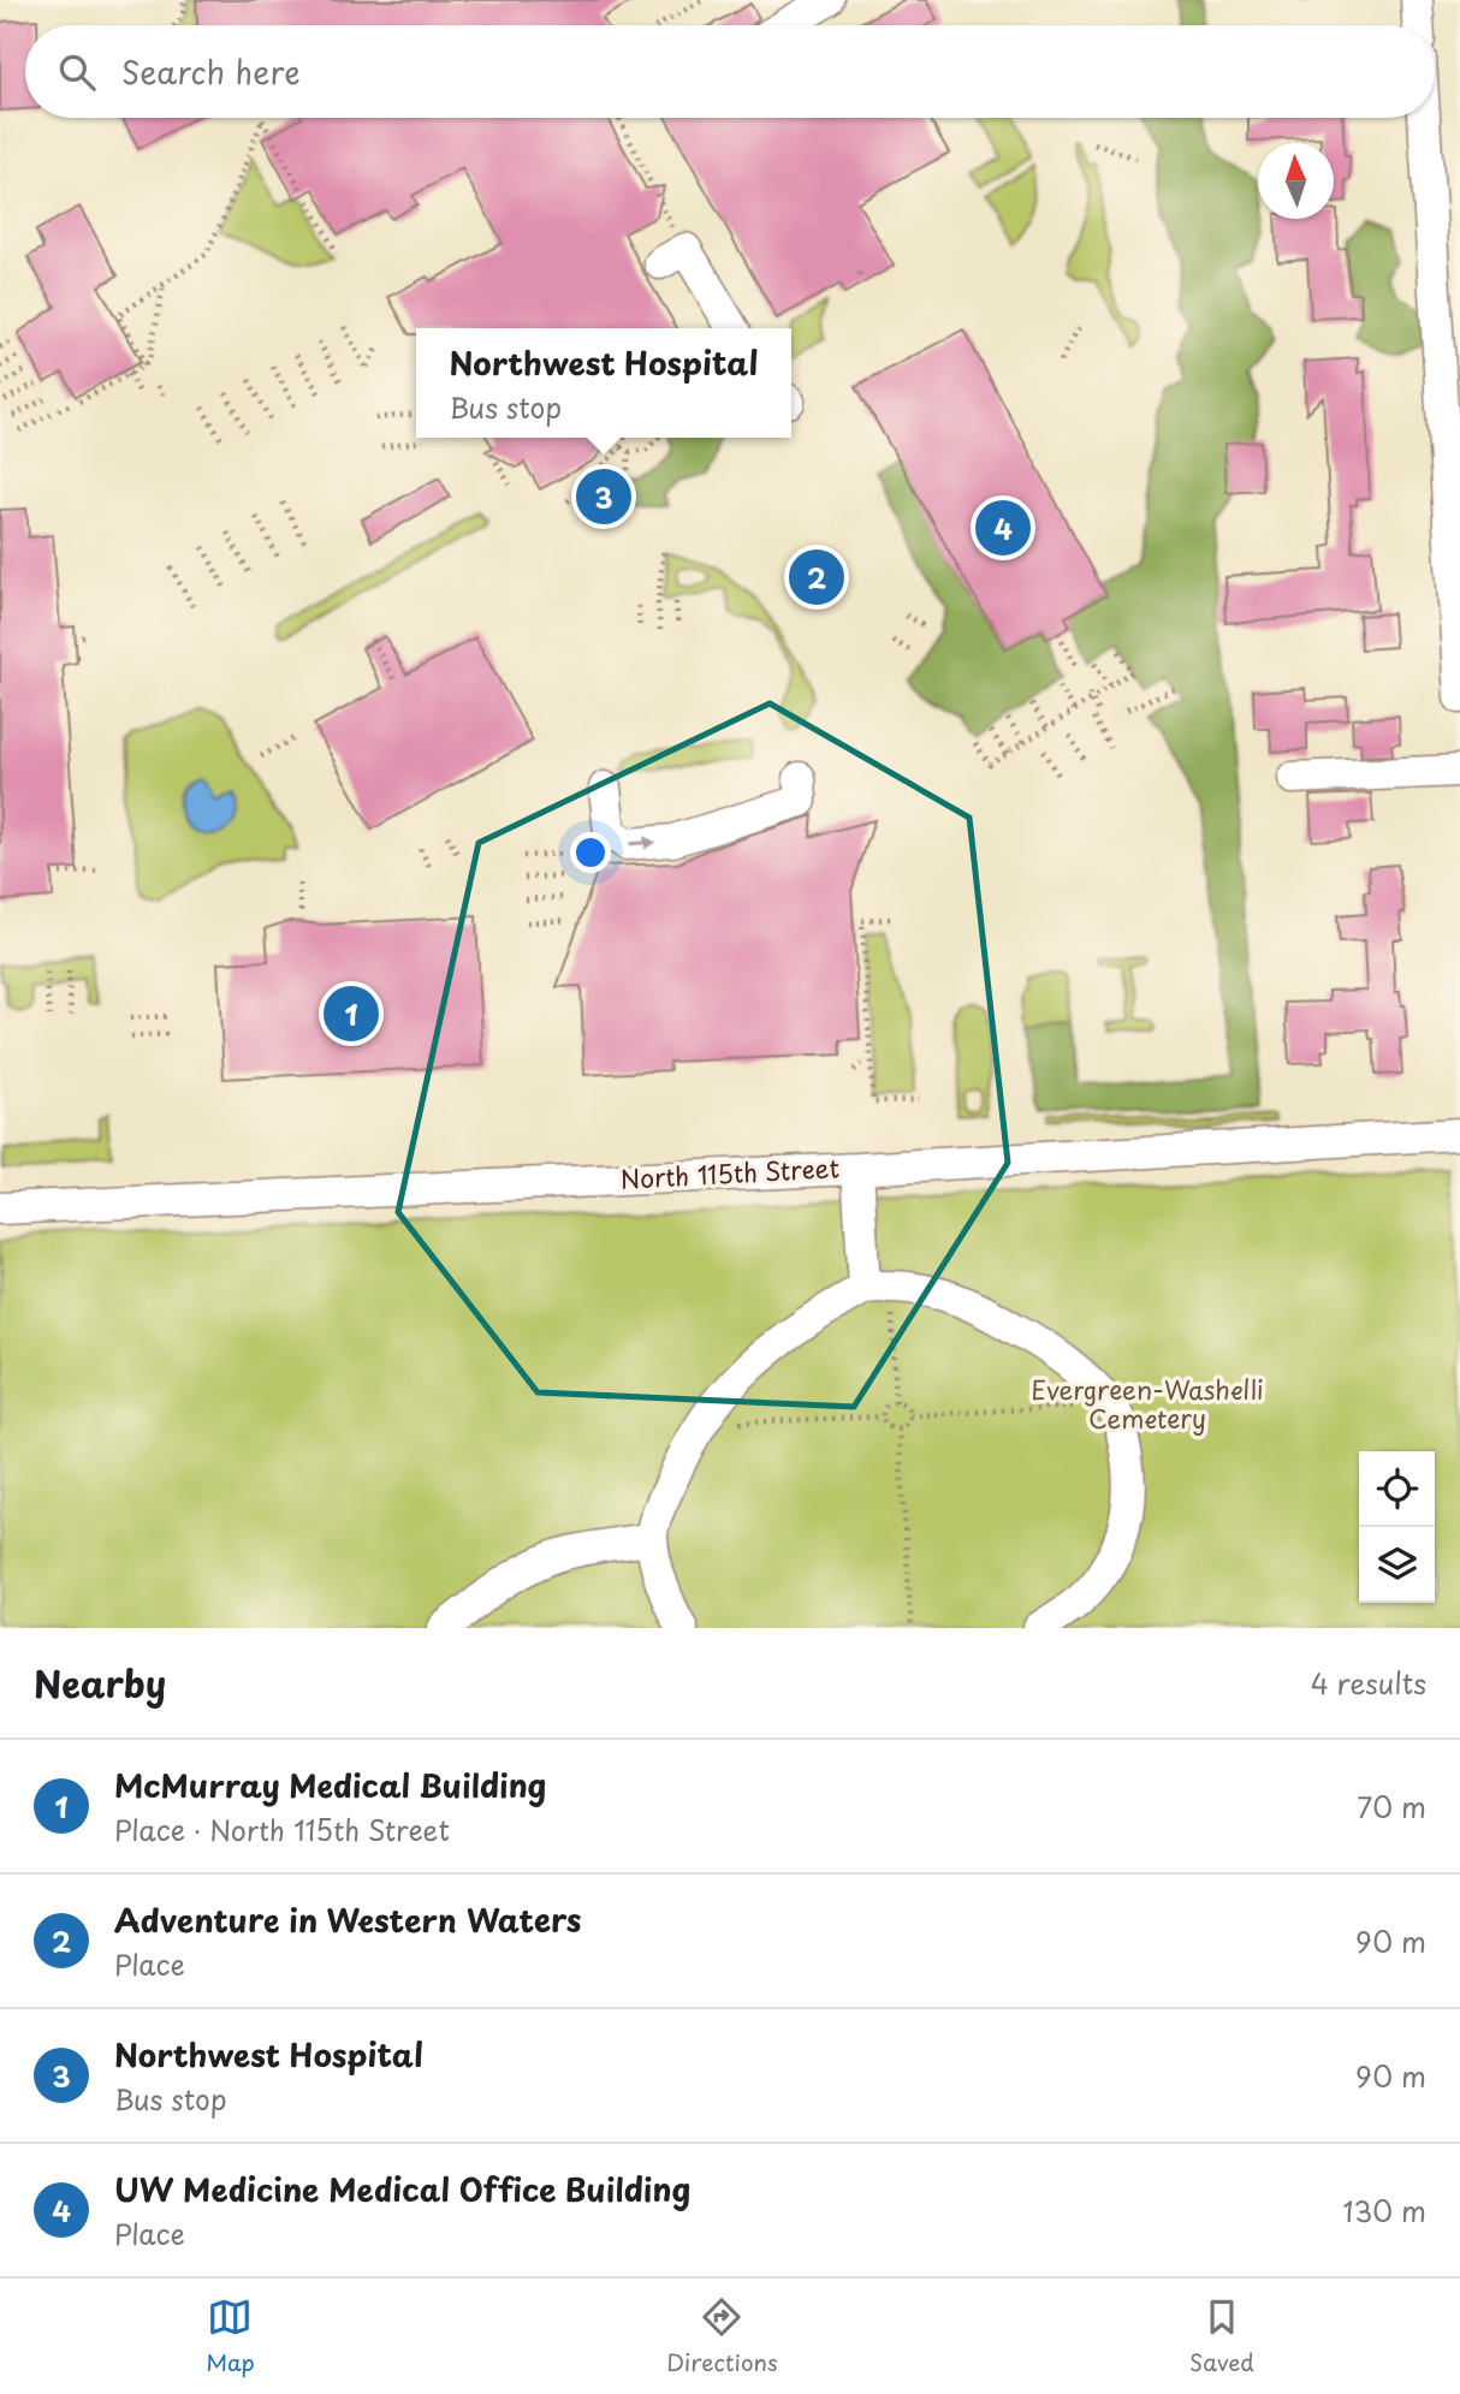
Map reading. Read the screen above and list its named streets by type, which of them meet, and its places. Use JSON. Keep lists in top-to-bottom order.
{
  "streets": {
    "street": ["North 115th Street"]
  },
  "parks": ["Evergreen-Washelli Cemetery"],
  "north": "top",
  "page": {
    "search": "Search here",
    "popup": ["Northwest Hospital", "Bus stop"],
    "pins": [
      "3",
      "4",
      "2",
      "1"
    ],
    "heading": ["Nearby", "4 results"],
    "list": [
      {
        "mark": "1",
        "name": "McMurray Medical Building",
        "note": "Place · North 115th Street",
        "value": "70 m"
      },
      {
        "mark": "2",
        "name": "Adventure in Western Waters",
        "note": "Place",
        "value": "90 m"
      },
      {
        "mark": "3",
        "name": "Northwest Hospital",
        "note": "Bus stop",
        "value": "90 m"
      },
      {
        "mark": "4",
        "name": "UW Medicine Medical Office Building",
        "note": "Place",
        "value": "130 m"
      }
    ],
    "nav": ["Map", "Directions", "Saved"]
  }
}
